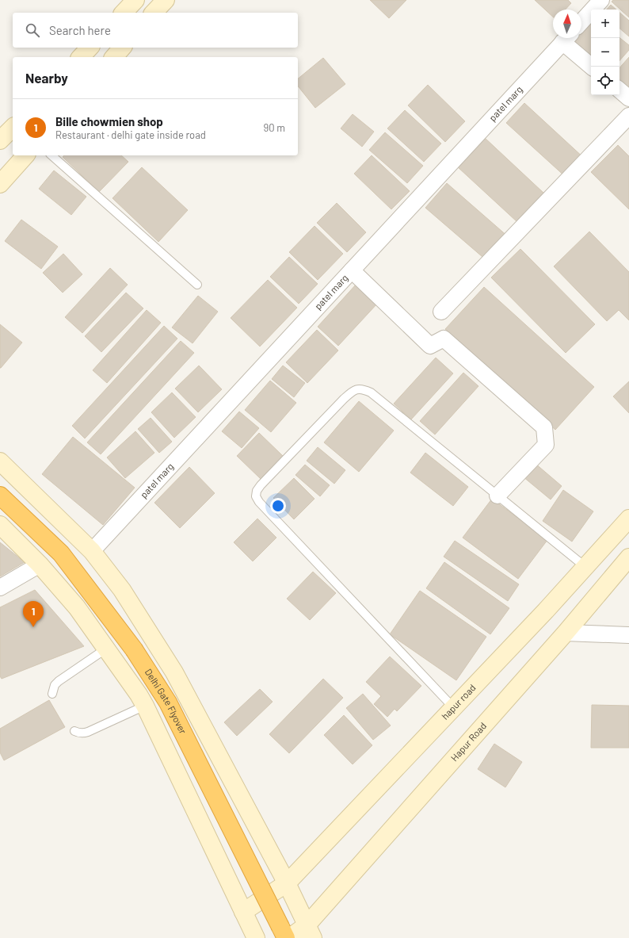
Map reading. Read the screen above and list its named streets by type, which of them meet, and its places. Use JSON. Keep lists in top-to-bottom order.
{
  "streets": {
    "highway": ["Delhi Gate Flyover"],
    "main road": ["hapur road", "Hapur Road"],
    "street": ["patel marg"]
  },
  "crossings": [
    ["Delhi Gate Flyover", "Hapur Road"]
  ],
  "north": "top",
  "page": {
    "map_buttons": ["+", "−"],
    "search": "Search here",
    "heading": "Nearby",
    "list": [
      {
        "mark": "1",
        "name": "Bille chowmien shop",
        "note": "Restaurant · delhi gate inside road",
        "value": "90 m"
      }
    ],
    "pins": "1"
  }
}
